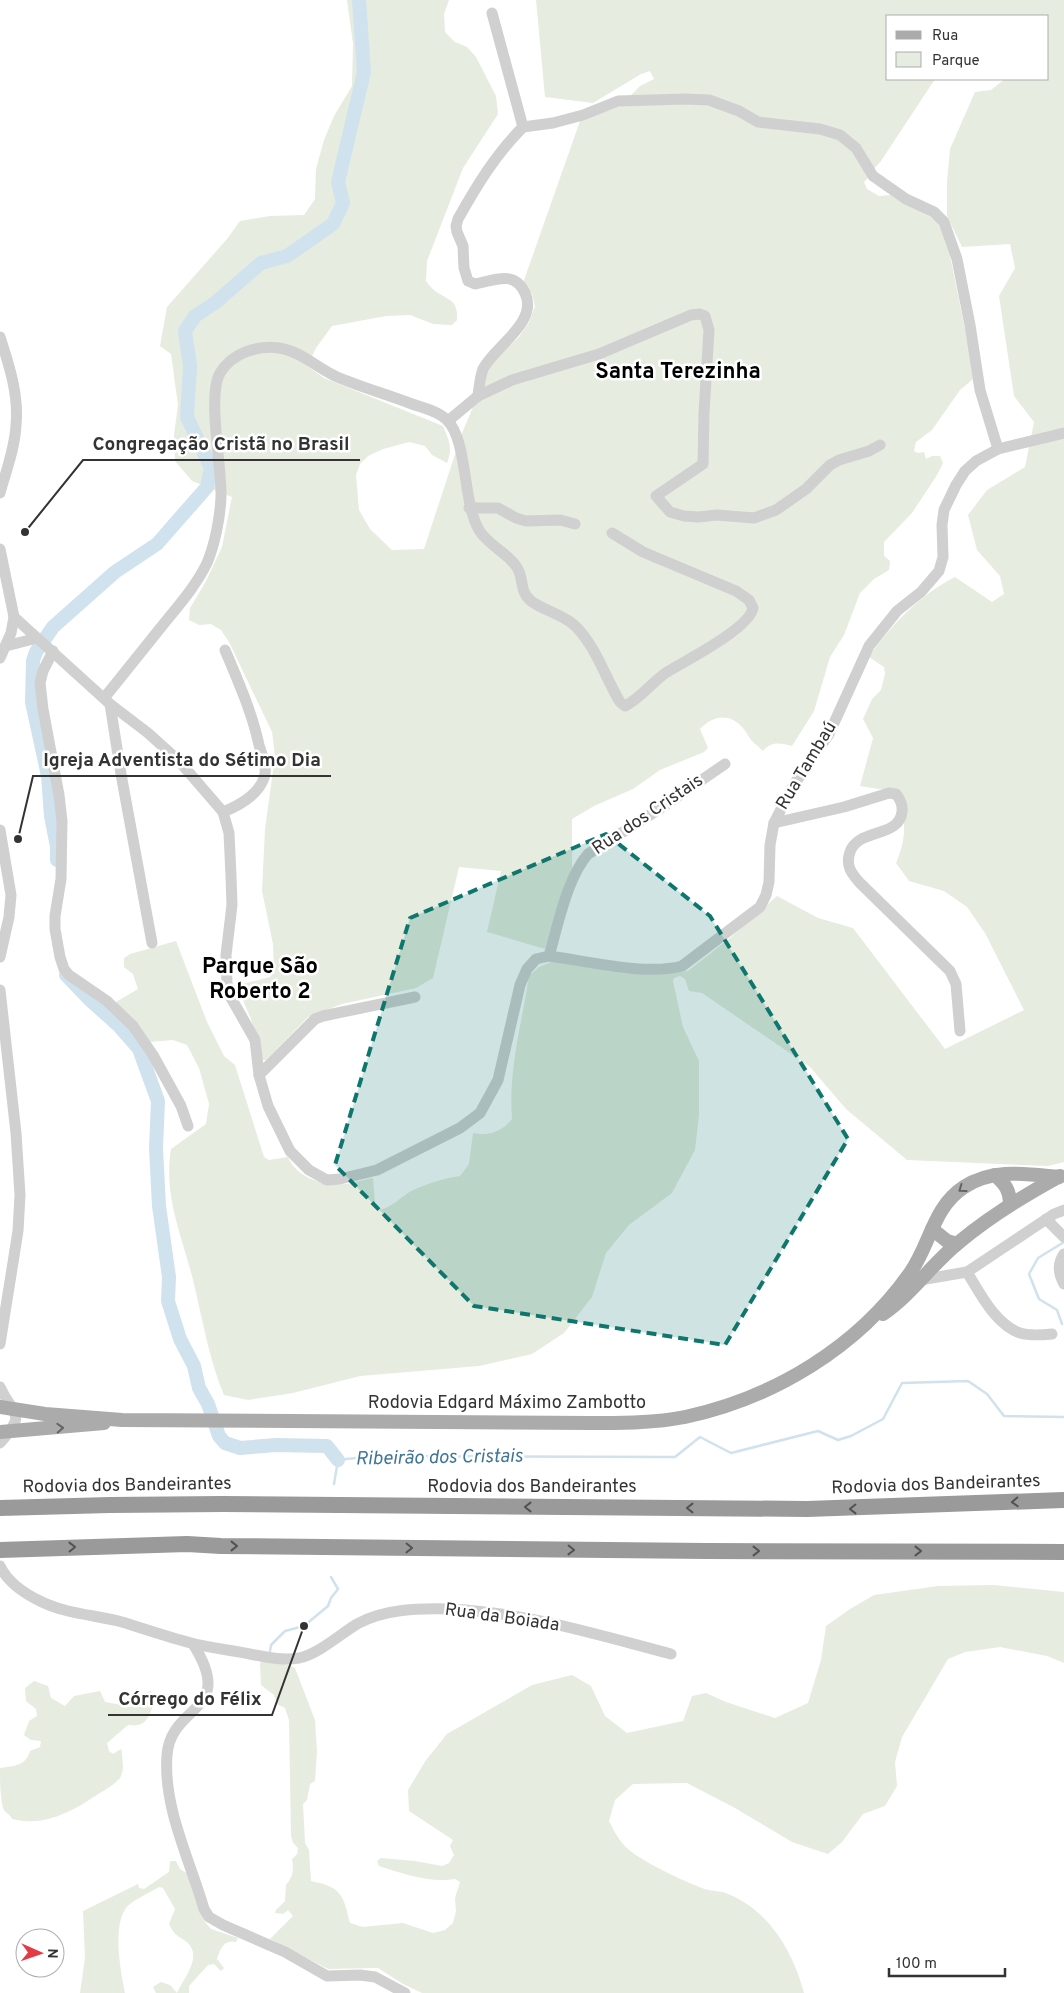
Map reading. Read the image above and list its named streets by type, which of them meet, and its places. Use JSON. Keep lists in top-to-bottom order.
{
  "streets": {
    "highway": ["Rodovia dos Bandeirantes"],
    "main road": ["Rodovia Edgard Máximo Zambotto"],
    "street": ["Rua Tambaú", "Rua dos Cristais", "Rua da Boiada"]
  },
  "crossings": [
    ["Rua Tambaú", "Rua dos Cristais"]
  ],
  "districts": ["Santa Terezinha", "Parque São Roberto 2"],
  "water": ["Ribeirão dos Cristais"],
  "places": ["Congregação Cristã no Brasil", "Igreja Adventista do Sétimo Dia", "Córrego do Félix"],
  "legend": ["Rua", "Parque"],
  "scale_bar": "100 m",
  "north": "right"
}
